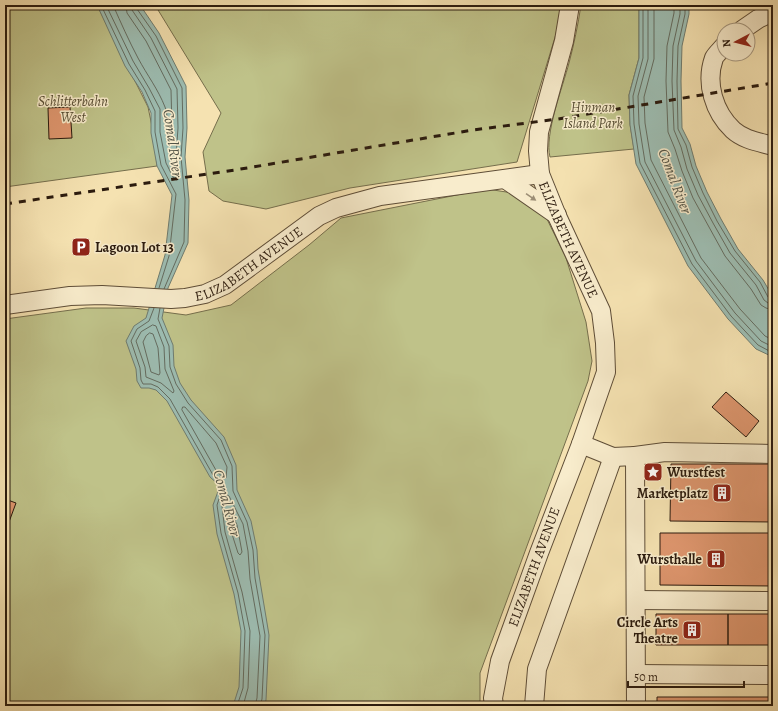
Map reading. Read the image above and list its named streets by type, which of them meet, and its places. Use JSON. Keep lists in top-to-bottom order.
{
  "streets": {
    "street": ["ELIZABETH AVENUE"]
  },
  "water": ["Comal River"],
  "parks": ["Schlitterbahn West", "Hinman Island Park"],
  "places": {
    "parking": ["Lagoon Lot 13"],
    "place": ["Wurstfest"],
    "building": ["Marketplatz", "Wursthalle", "Circle Arts Theatre"]
  },
  "scale_bar": "50 m",
  "north": "left"
}
